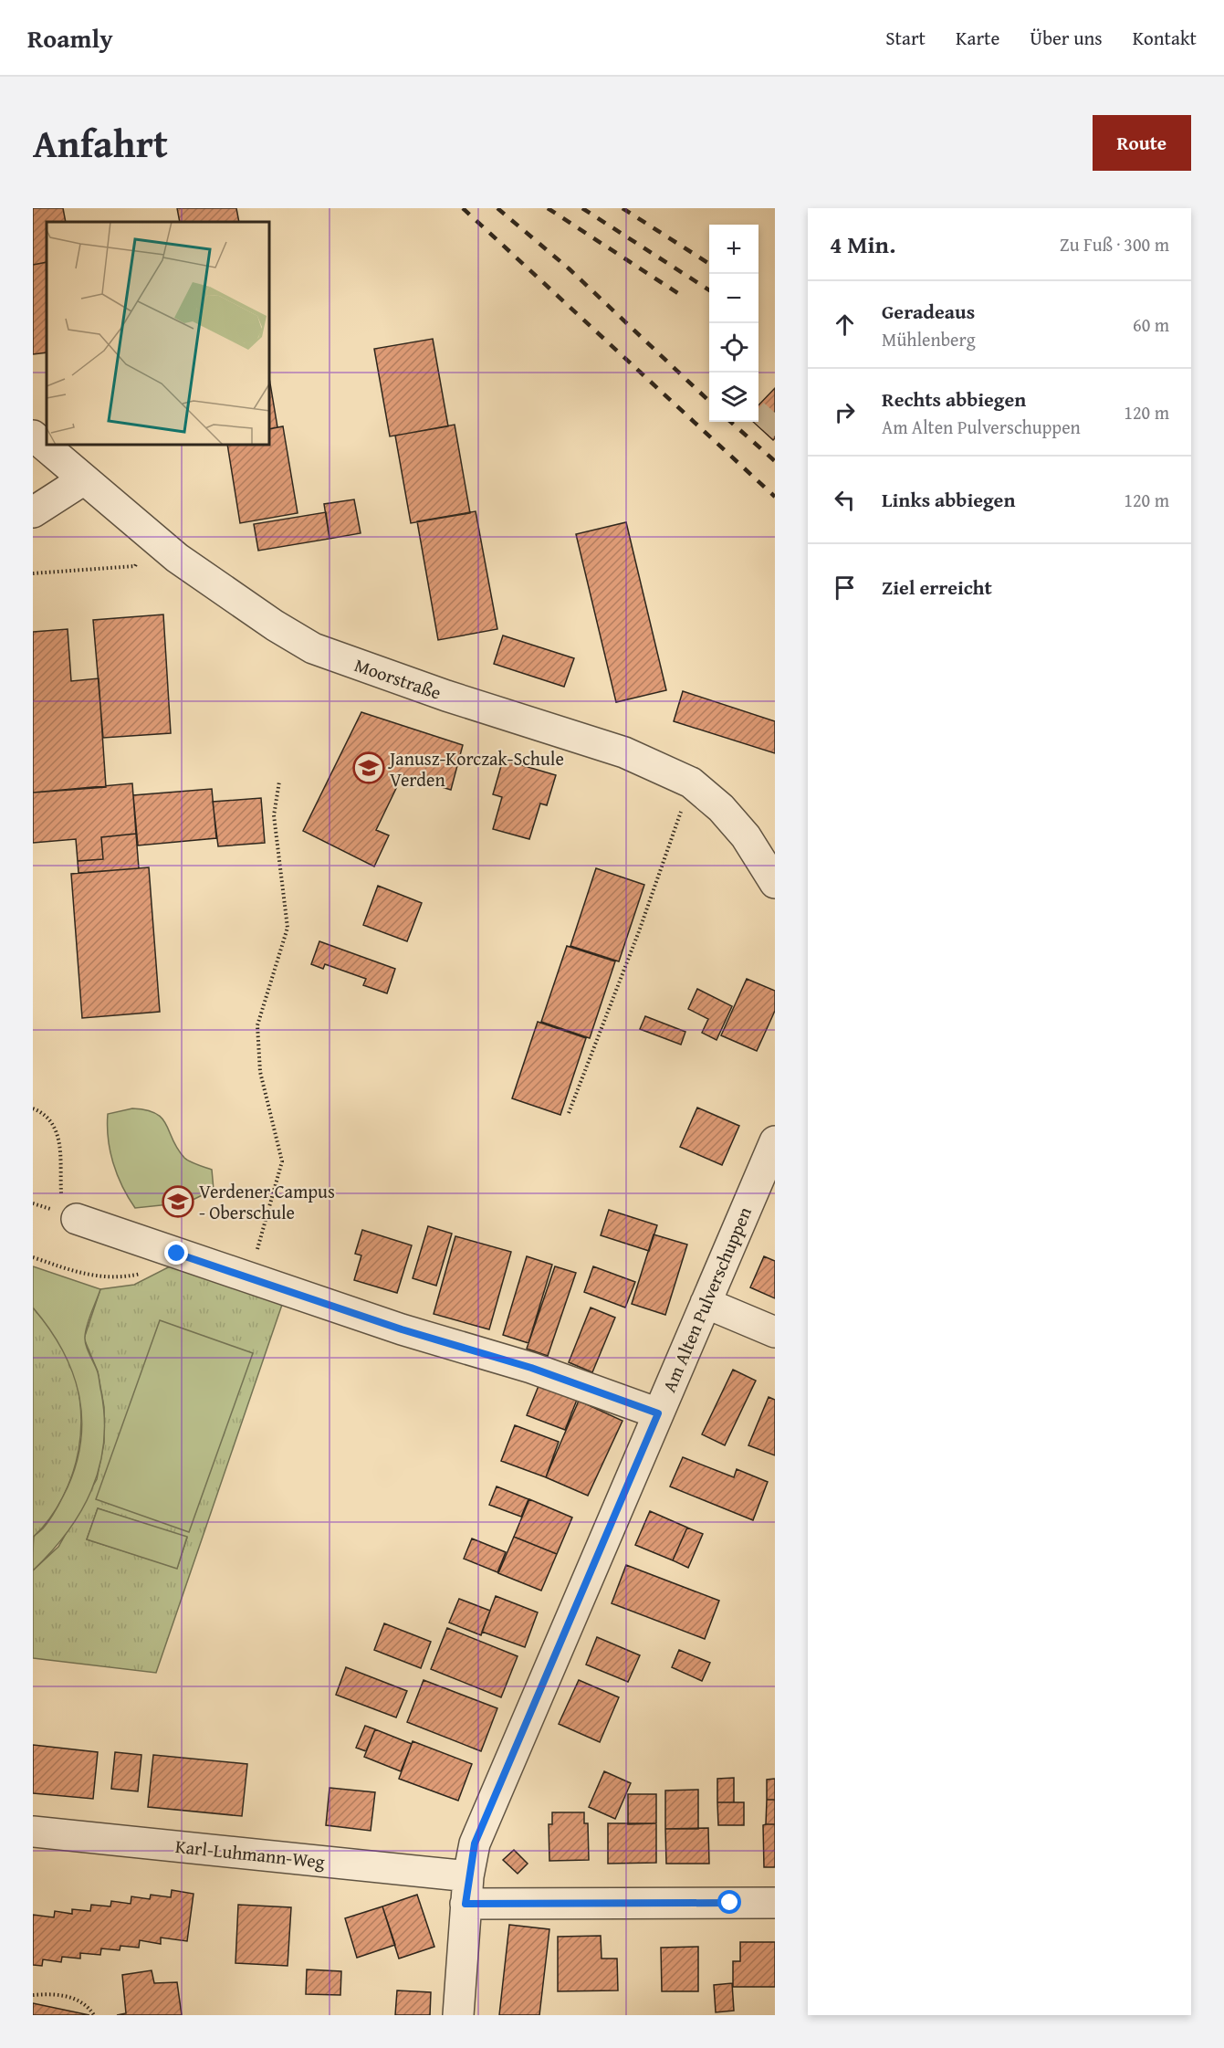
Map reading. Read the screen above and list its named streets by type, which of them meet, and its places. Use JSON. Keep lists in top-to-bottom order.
{
  "streets": {
    "street": ["Moorstraße", "Am Alten Pulverschuppen", "Karl-Luhmann-Weg"]
  },
  "crossings": [
    ["Am Alten Pulverschuppen", "Karl-Luhmann-Weg"]
  ],
  "places": {
    "school or university": ["Janusz-Korczak-Schule Verden", "Verdener Campus - Oberschule"]
  },
  "page": {
    "header": "Roamly",
    "nav": [
      "Start",
      "Karte",
      "Über uns",
      "Kontakt"
    ],
    "title": "Anfahrt",
    "buttons": "Route",
    "heading": ["4 Min.", "Zu Fuß · 300 m"],
    "map_buttons": ["+", "−"],
    "list": [
      ["Geradeaus", "Mühlenberg", "60 m"],
      ["Rechts abbiegen", "Am Alten Pulverschuppen", "120 m"],
      ["Links abbiegen", "120 m"],
      "Ziel erreicht"
    ]
  }
}
